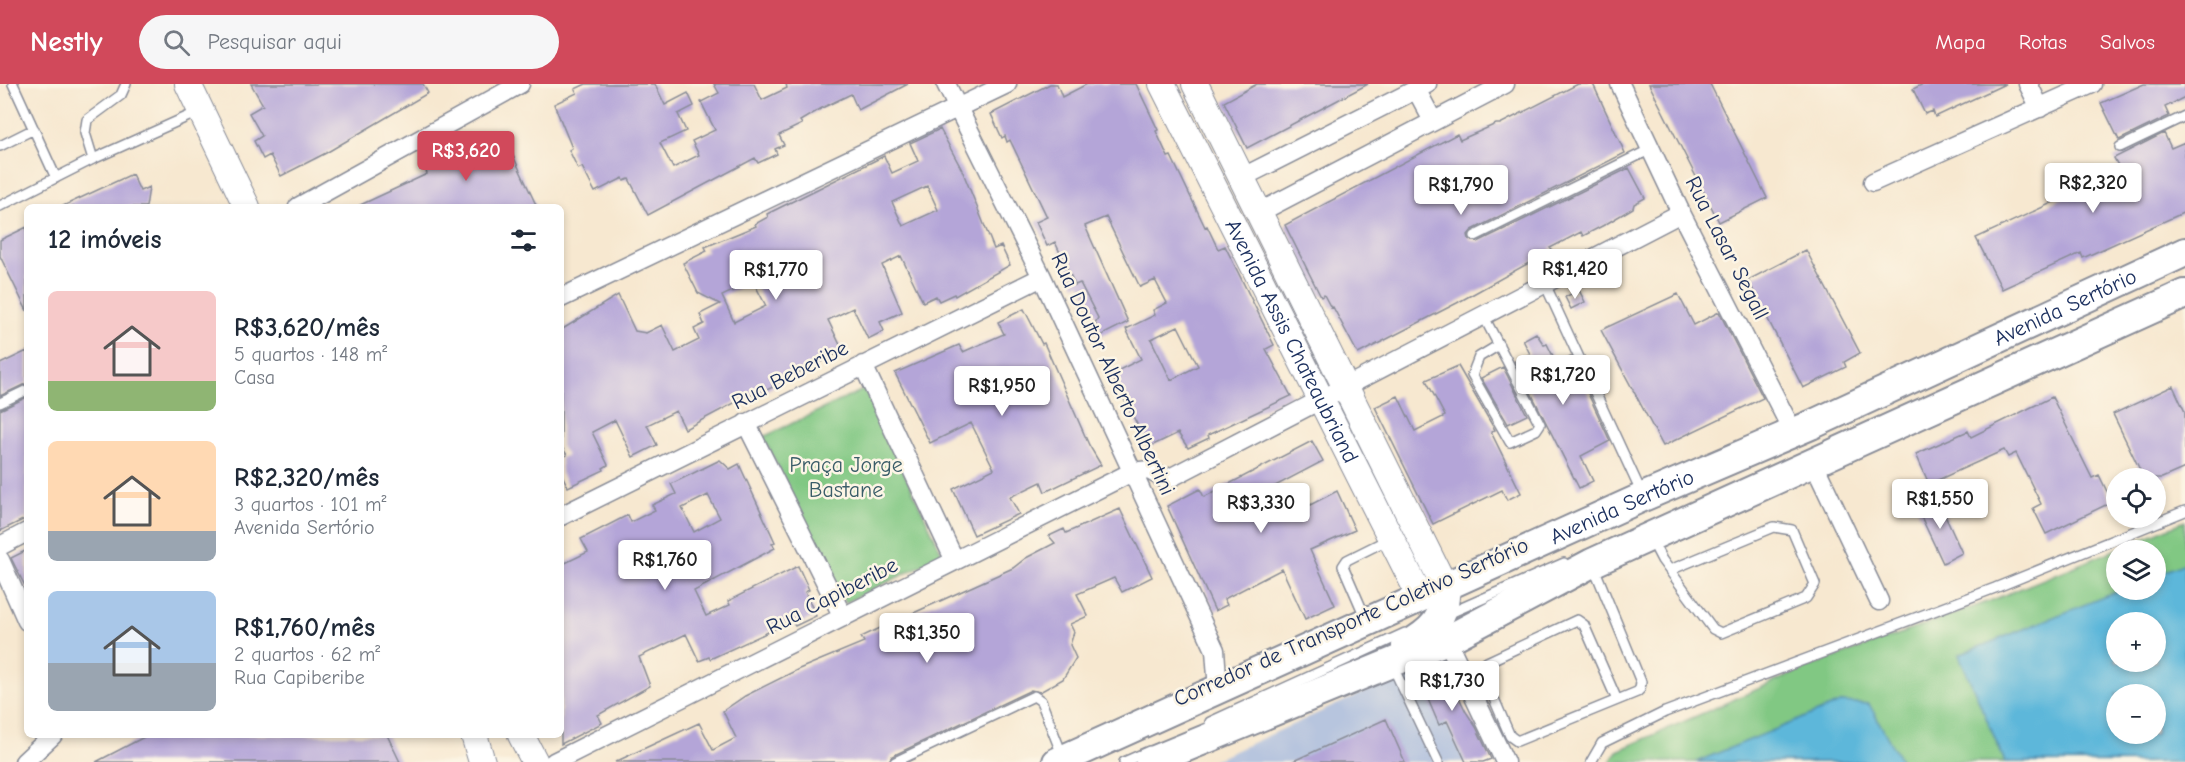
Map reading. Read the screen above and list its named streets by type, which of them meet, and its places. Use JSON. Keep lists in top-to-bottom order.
{
  "streets": {
    "main road": ["Avenida Sertório"],
    "street": [
      "Rua Lasar Segall",
      "Avenida Assis Chateaubriand",
      "Rua Doutor Alberto Albertini",
      "Rua Beberibe",
      "Rua Capiberibe"
    ],
    "lane": ["Corredor de Transporte Coletivo Sertório"]
  },
  "crossings": [
    ["Rua Lasar Segall", "Avenida Sertório"],
    ["Avenida Sertório", "Avenida Assis Chateaubriand"],
    ["Avenida Sertório", "Rua Doutor Alberto Albertini"],
    ["Avenida Sertório", "Corredor de Transporte Coletivo Sertório"],
    ["Avenida Assis Chateaubriand", "Corredor de Transporte Coletivo Sertório"],
    ["Rua Doutor Alberto Albertini", "Rua Beberibe"],
    ["Rua Doutor Alberto Albertini", "Rua Capiberibe"]
  ],
  "parks": ["Praça Jorge Bastane"],
  "page": {
    "header": "Nestly",
    "search": "Pesquisar aqui",
    "nav": ["Mapa", "Rotas", "Salvos"],
    "price": [
      "R$3,620",
      "R$2,320",
      "R$1,790",
      "R$1,420",
      "R$1,770",
      "R$1,720",
      "R$1,950",
      "R$1,550",
      "R$3,330",
      "R$1,760",
      "R$1,350",
      "R$1,730"
    ],
    "heading": "12 imóveis",
    "list": [
      {
        "name": "R$3,620/mês",
        "note": "5 quartos · 148 m² · Casa"
      },
      {
        "name": "R$2,320/mês",
        "note": "3 quartos · 101 m² · Avenida Sertório"
      },
      {
        "name": "R$1,760/mês",
        "note": "2 quartos · 62 m² · Rua Capiberibe"
      }
    ],
    "map_buttons": ["+", "−"]
  }
}
